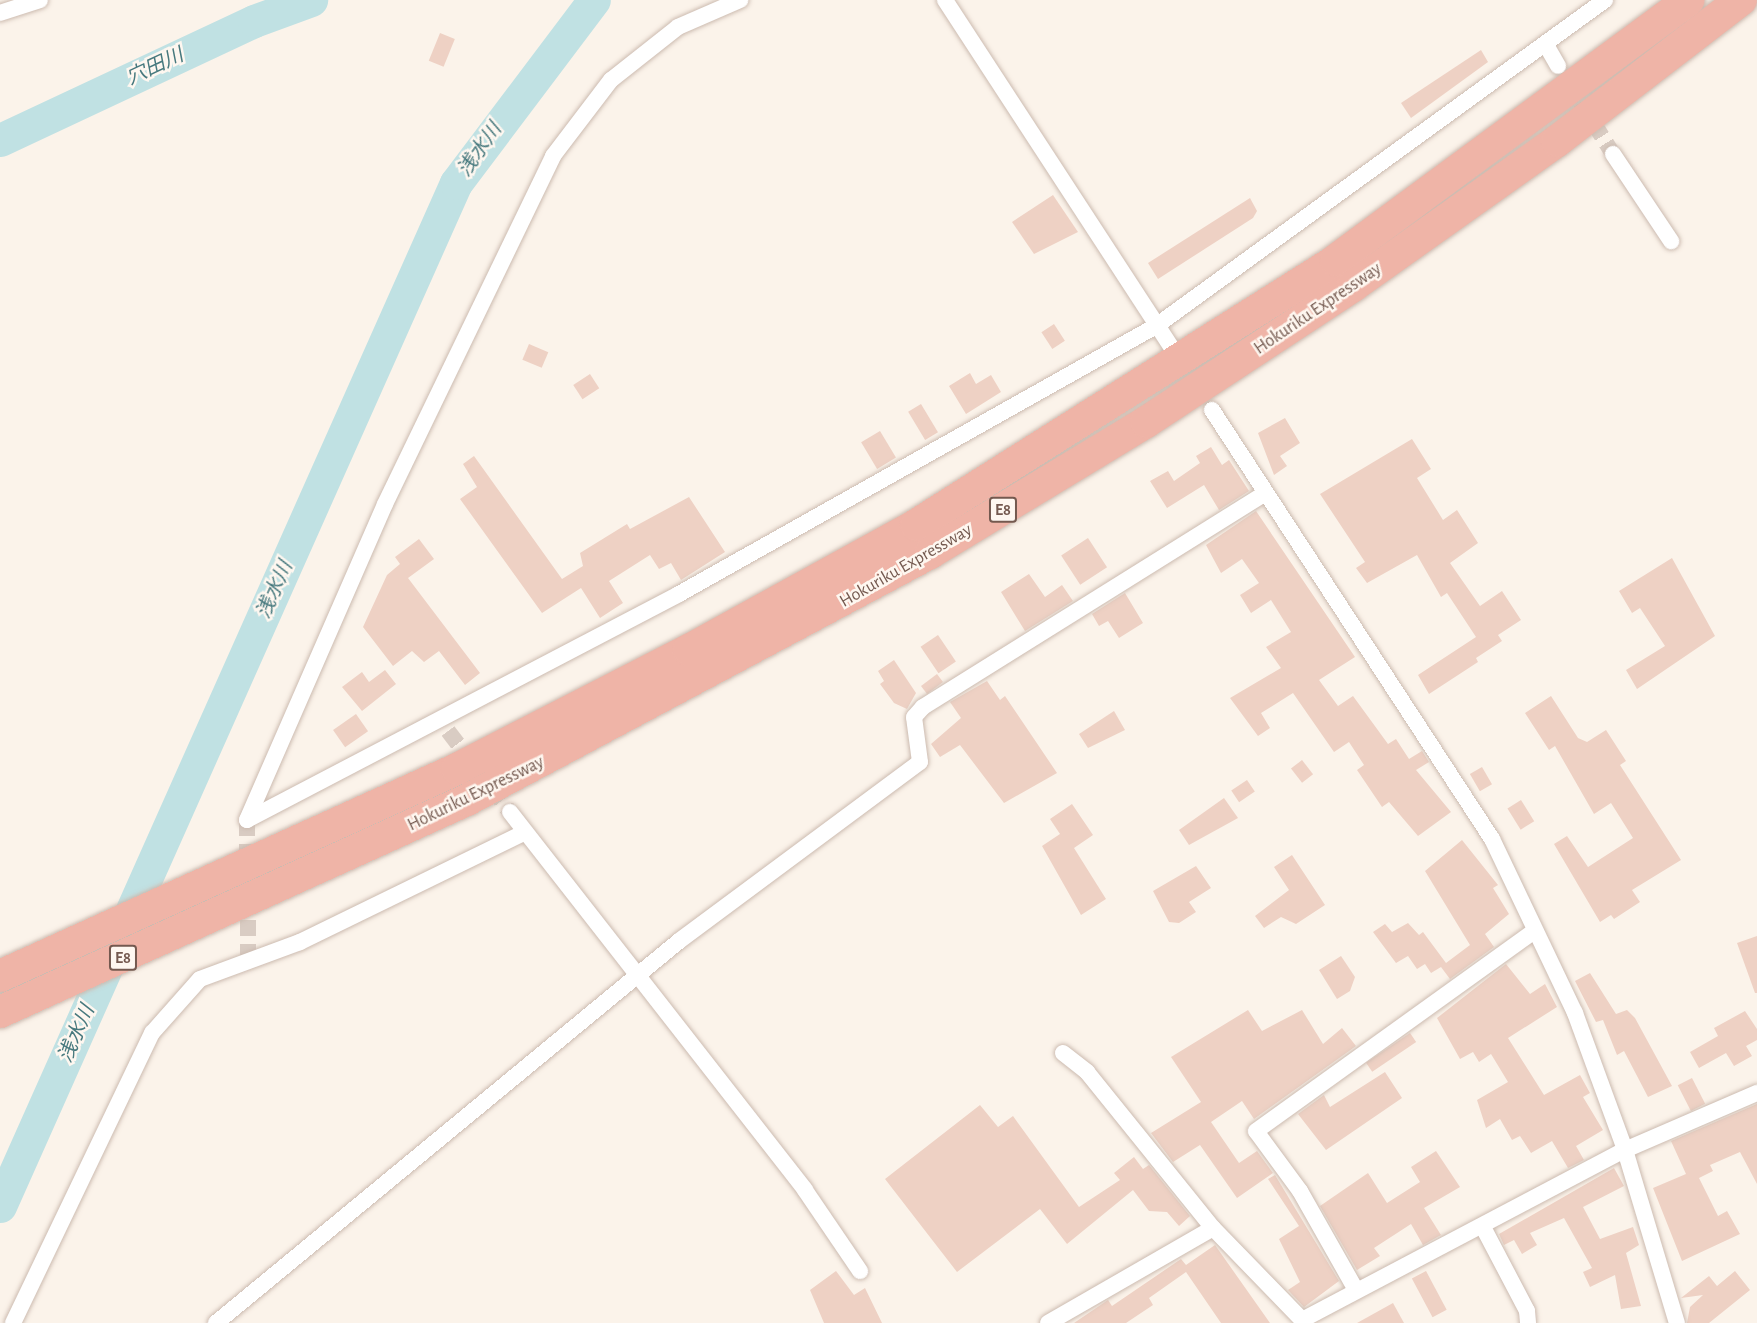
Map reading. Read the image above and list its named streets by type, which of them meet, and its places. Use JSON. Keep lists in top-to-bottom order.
{
  "streets": {
    "highway": ["Hokuriku Expressway", "E8"]
  },
  "water": ["穴田川", "浅水川"]
}
